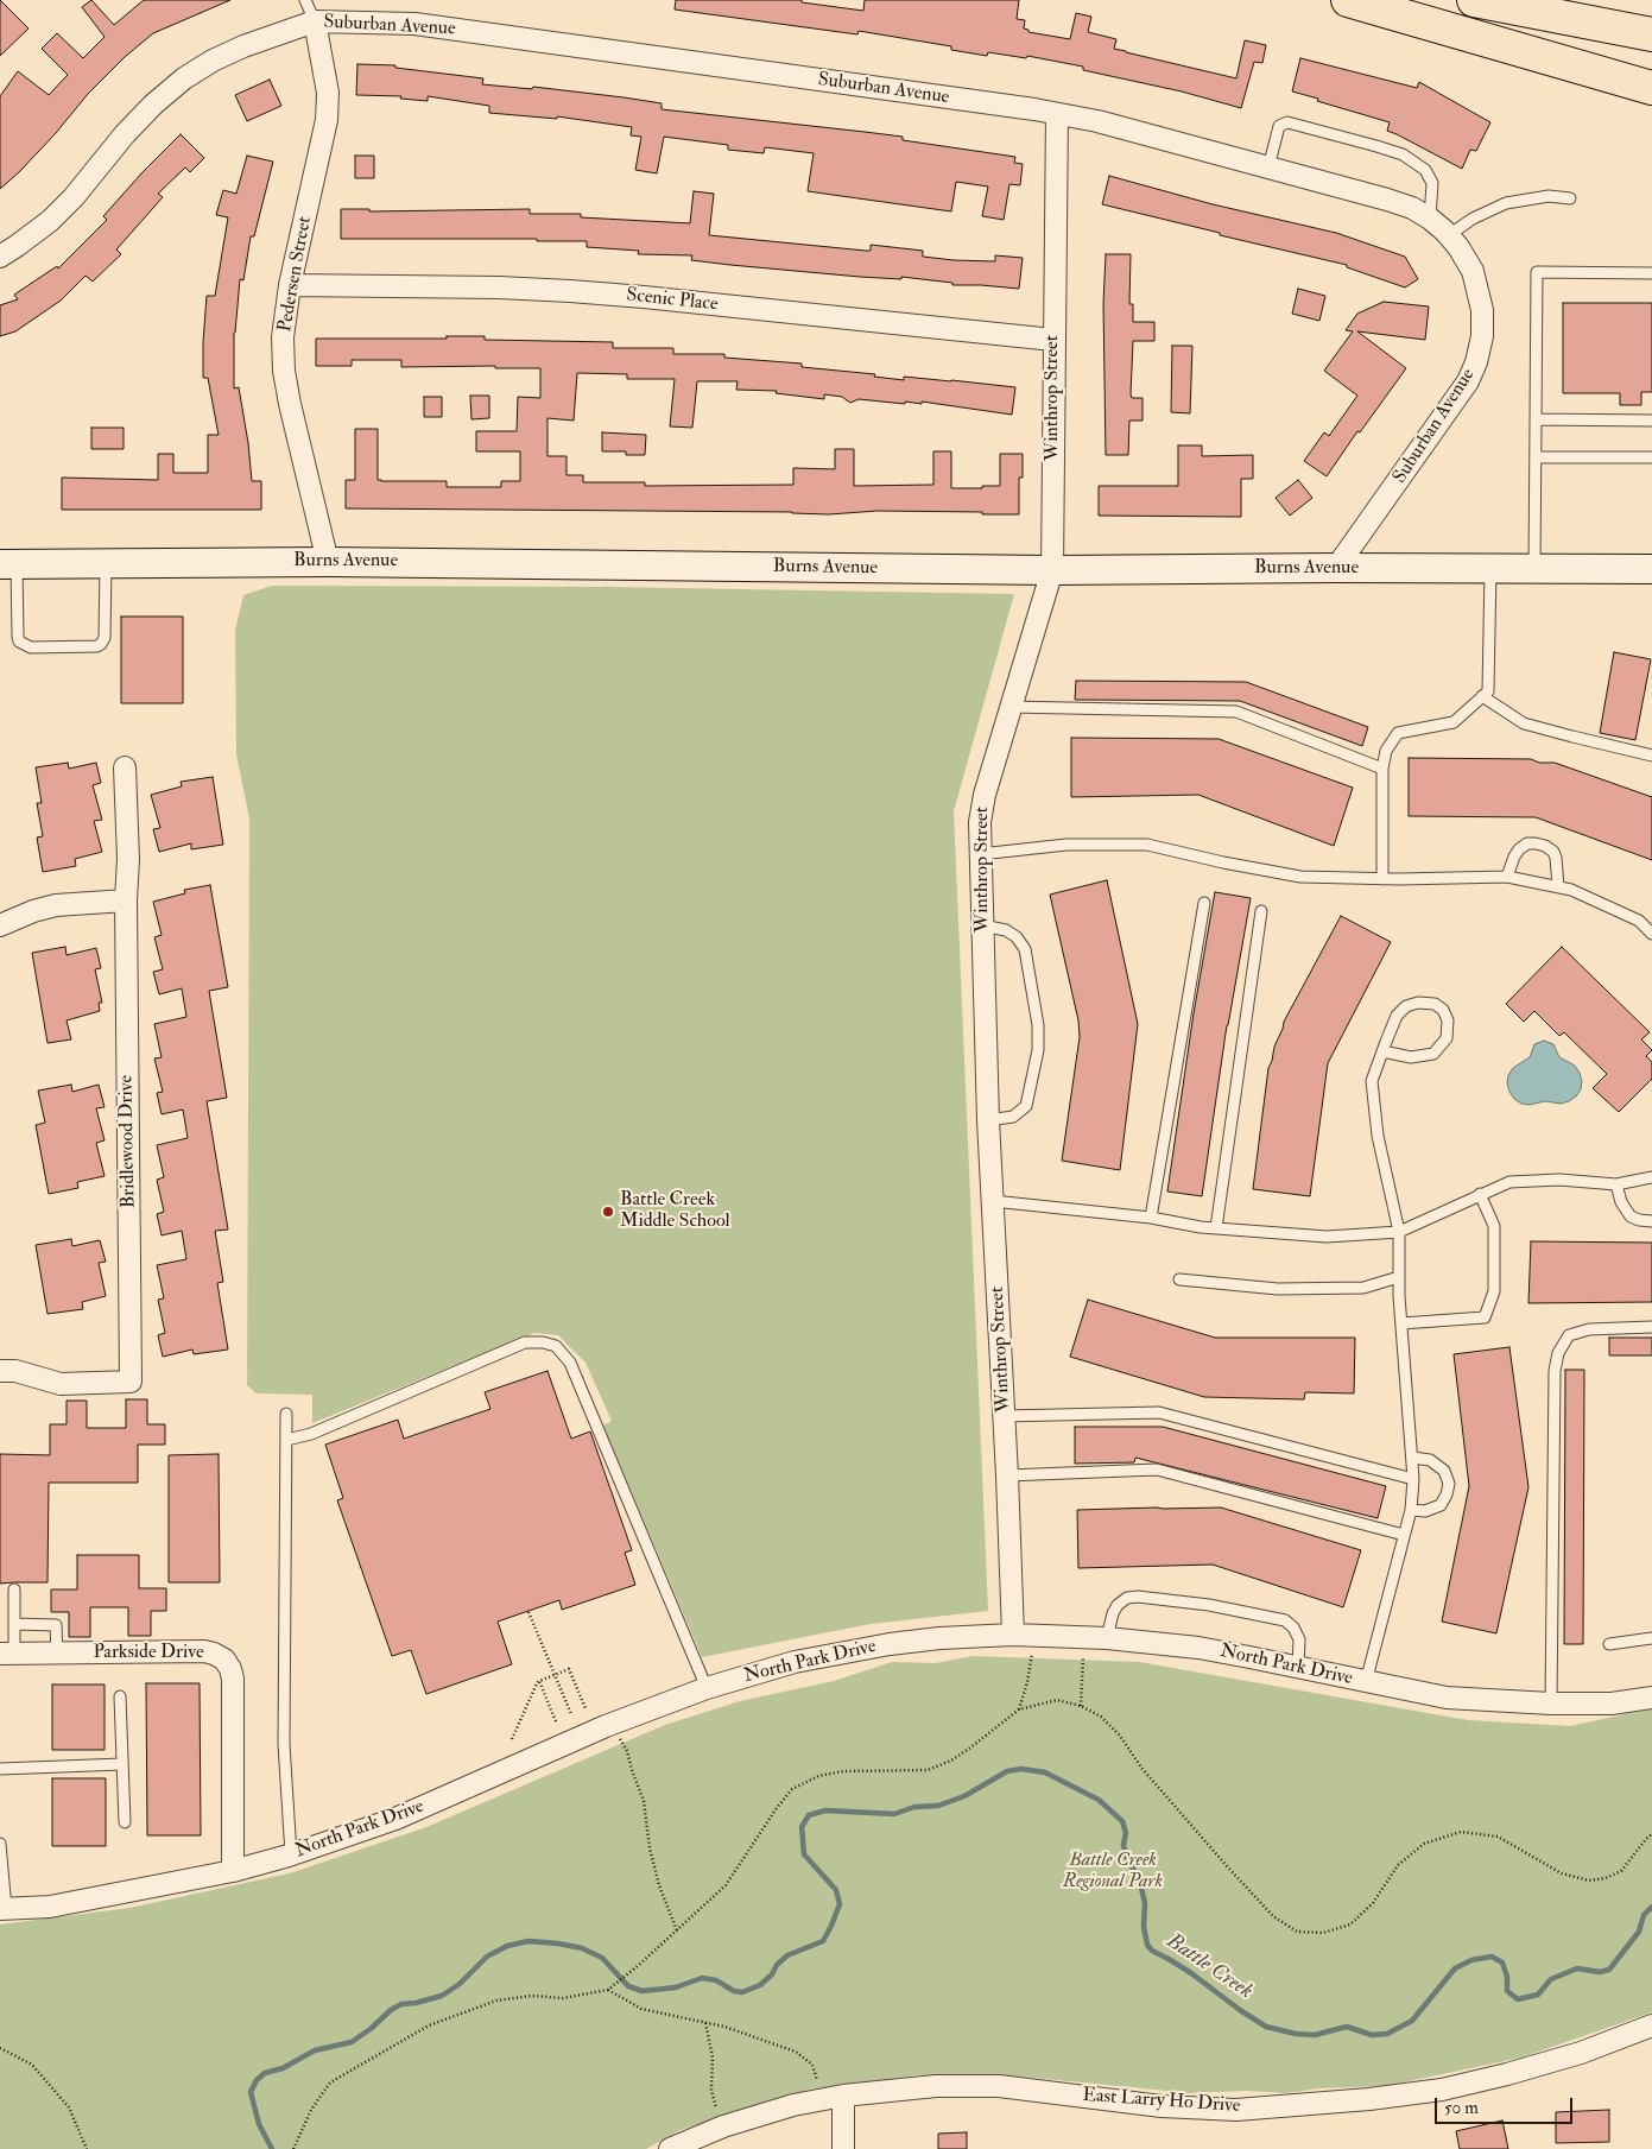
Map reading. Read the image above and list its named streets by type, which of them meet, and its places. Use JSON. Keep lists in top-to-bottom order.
{
  "streets": {
    "street": [
      "Suburban Avenue",
      "Pedersen Street",
      "Scenic Place",
      "Winthrop Street",
      "Burns Avenue",
      "Bridlewood Drive",
      "Parkside Drive",
      "North Park Drive",
      "East Larry Ho Drive"
    ]
  },
  "crossings": [
    ["Suburban Avenue", "Pedersen Street"],
    ["Suburban Avenue", "Winthrop Street"],
    ["Suburban Avenue", "Burns Avenue"],
    ["Pedersen Street", "Scenic Place"],
    ["Pedersen Street", "Burns Avenue"],
    ["Scenic Place", "Winthrop Street"],
    ["Winthrop Street", "Burns Avenue"],
    ["Winthrop Street", "North Park Drive"],
    ["Parkside Drive", "North Park Drive"]
  ],
  "water": ["Battle Creek"],
  "parks": ["Battle Creek Regional Park"],
  "places": ["Battle Creek Middle School"],
  "scale_bar": "50 m"
}
